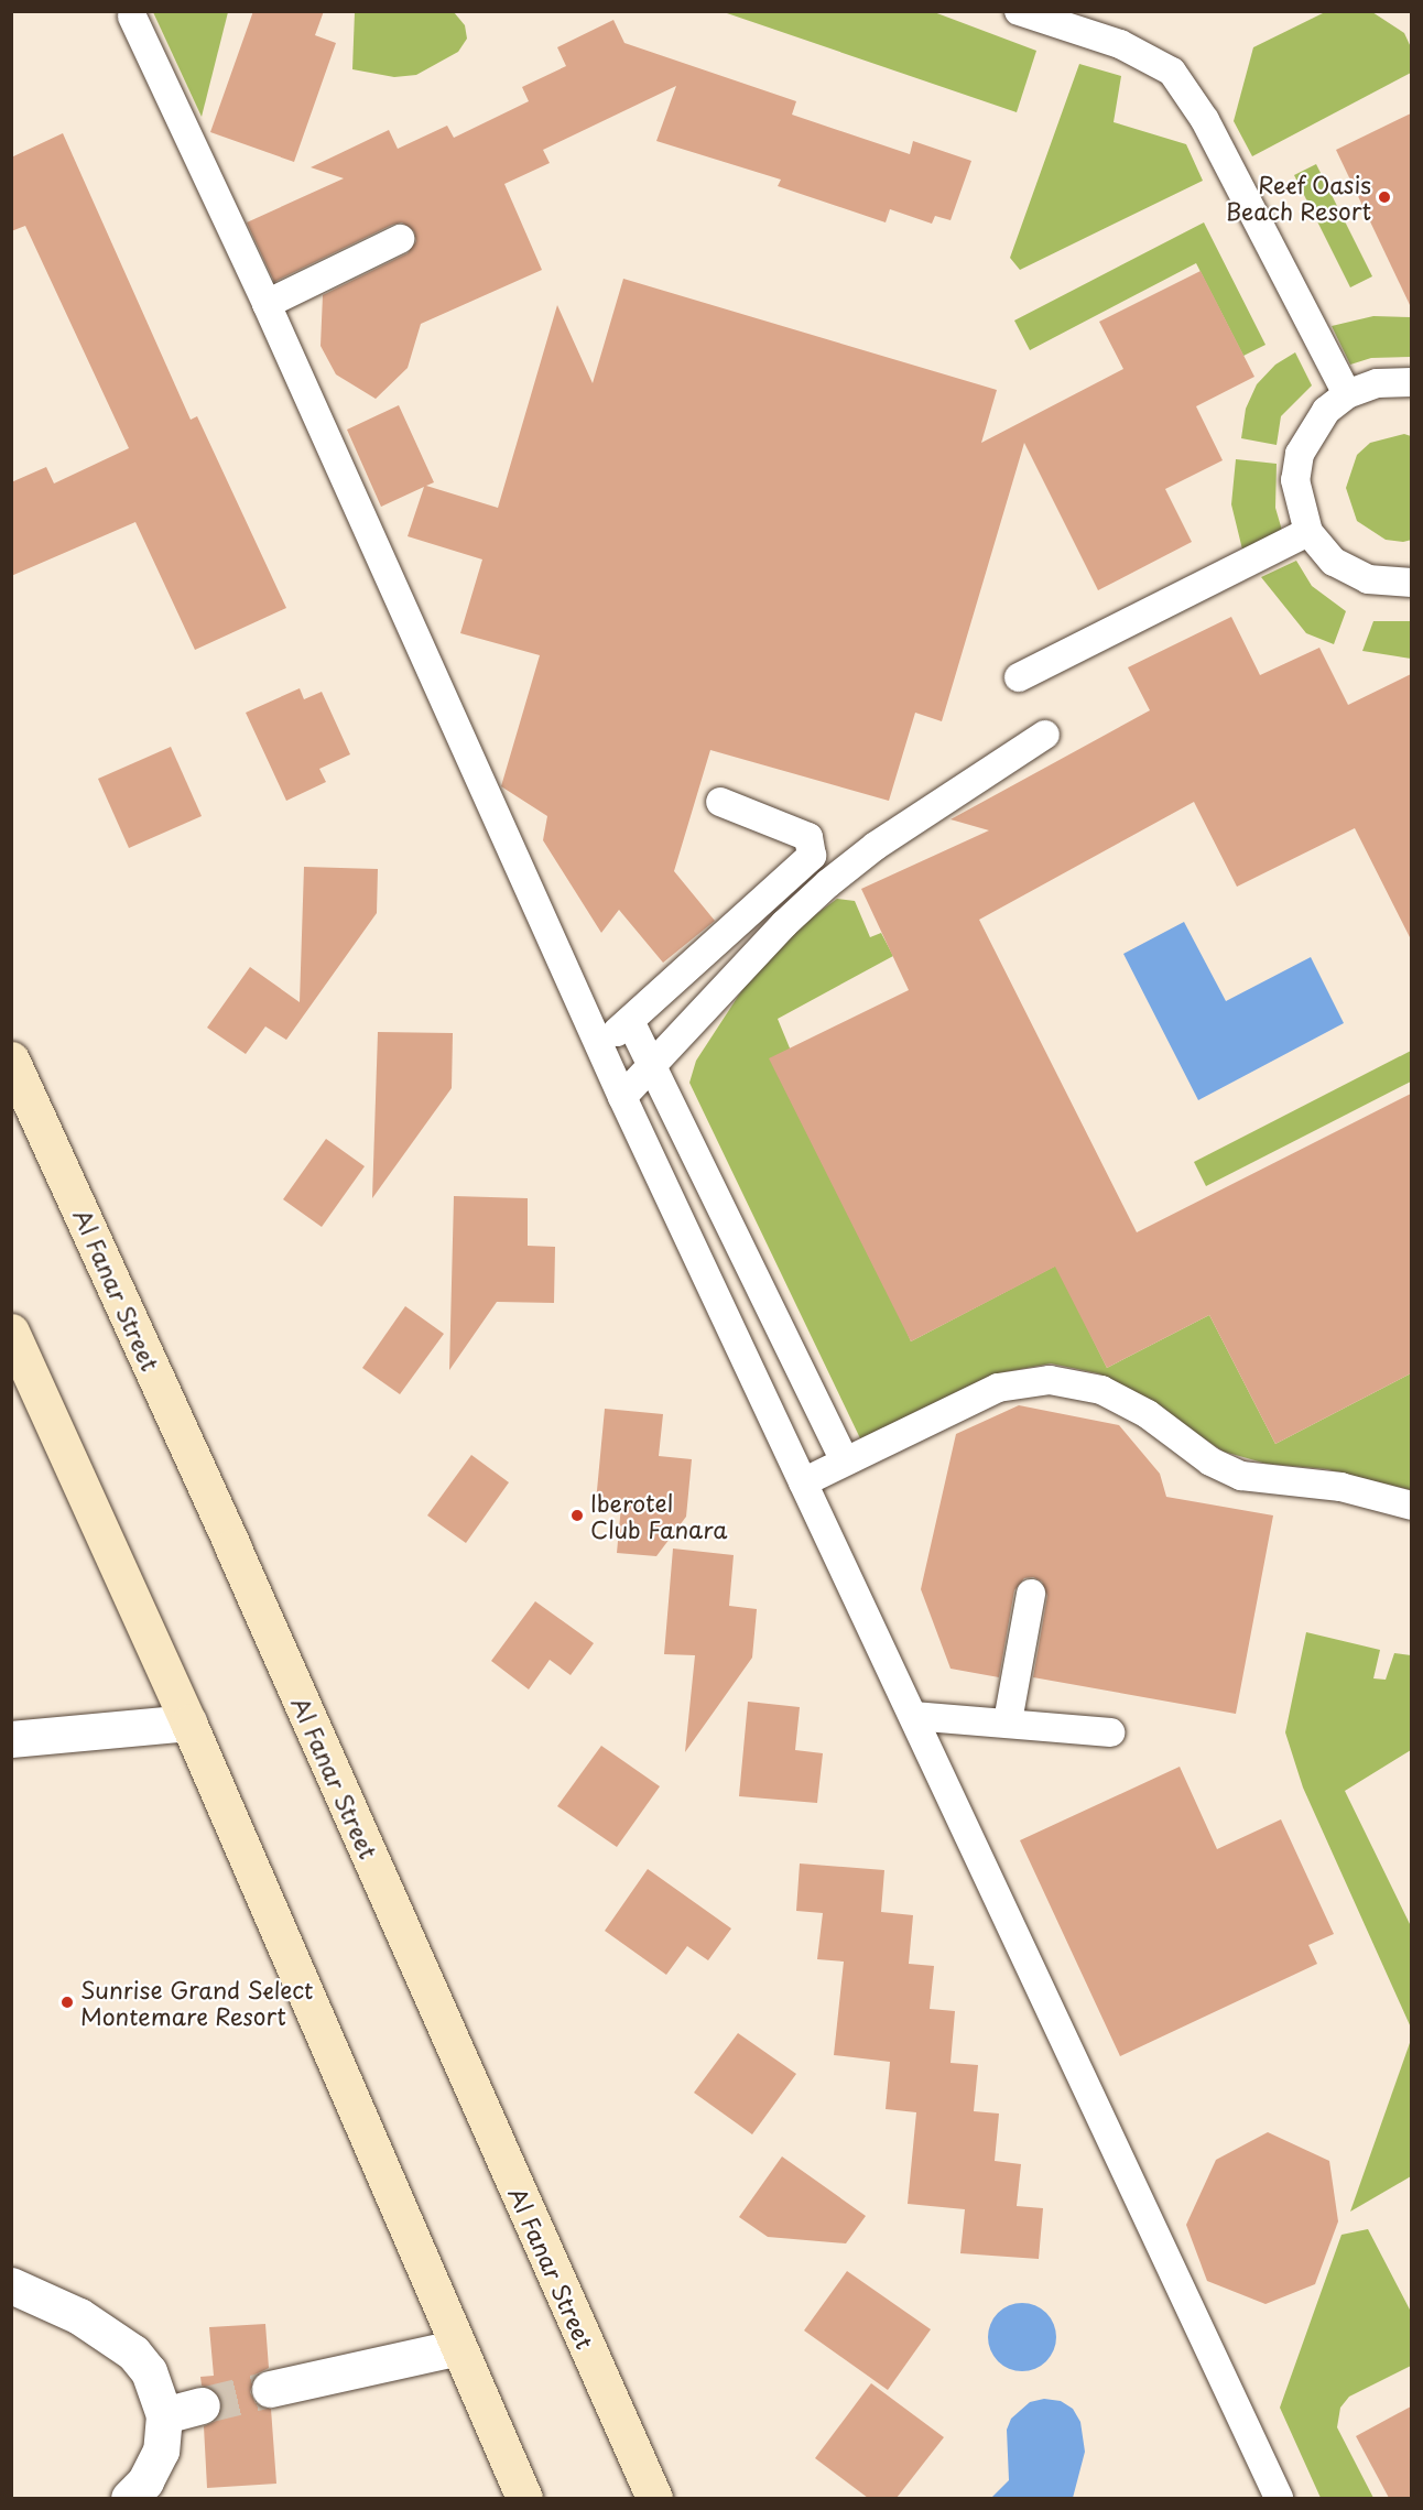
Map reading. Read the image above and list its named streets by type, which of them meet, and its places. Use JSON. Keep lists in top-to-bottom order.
{
  "streets": {
    "main road": ["Al Fanar Street"]
  },
  "places": ["Reef Oasis Beach Resort", "Iberotel Club Fanara", "Sunrise Grand Select Montemare Resort"]
}
